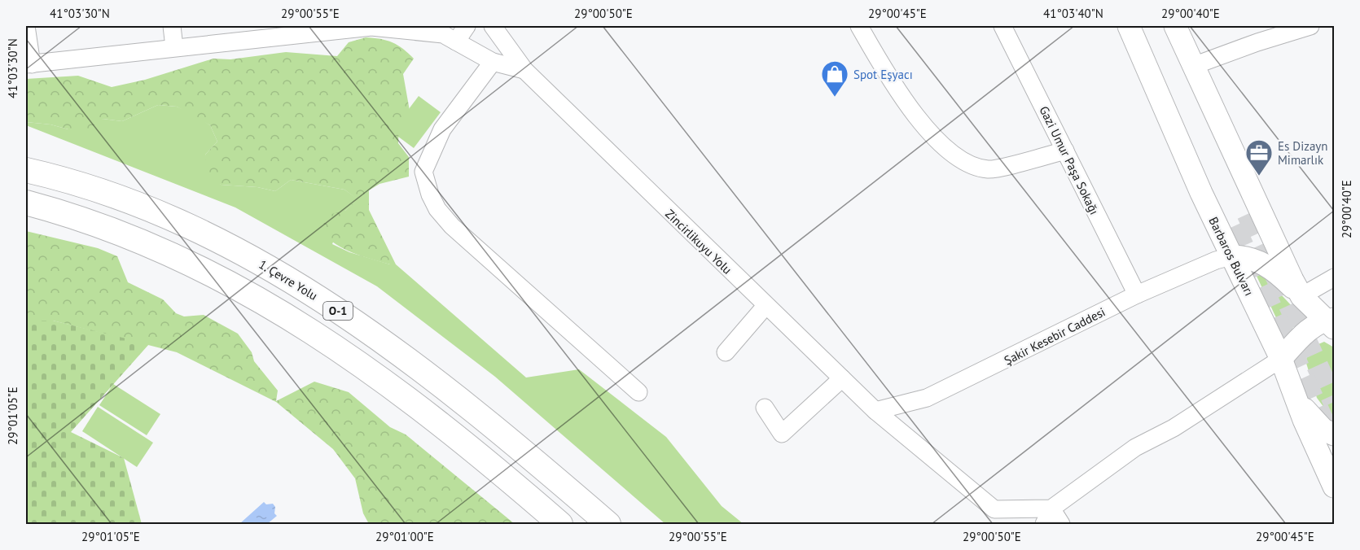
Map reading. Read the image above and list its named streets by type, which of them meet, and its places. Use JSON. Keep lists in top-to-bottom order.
{
  "streets": {
    "highway": ["1. Çevre Yolu", "O-1"],
    "main road": ["Barbaros Bulvarı"],
    "street": ["Gazi Umur Paşa Sokağı", "Zincirlikuyu Yolu", "Şakir Kesebir Caddesi"]
  },
  "crossings": [
    ["Gazi Umur Paşa Sokağı", "Şakir Kesebir Caddesi"],
    ["Zincirlikuyu Yolu", "Şakir Kesebir Caddesi"],
    ["Barbaros Bulvarı", "Şakir Kesebir Caddesi"]
  ],
  "places": {
    "shop": ["Spot Eşyacı"],
    "office": ["Es Dizayn Mimarlık"]
  },
  "coordinates": [
    "41°03'30\"N",
    "29°00'55\"E",
    "29°00'50\"E",
    "29°00'45\"E",
    "41°03'40\"N",
    "29°00'40\"E",
    "29°01'05\"E",
    "29°01'00\"E"
  ]
}
